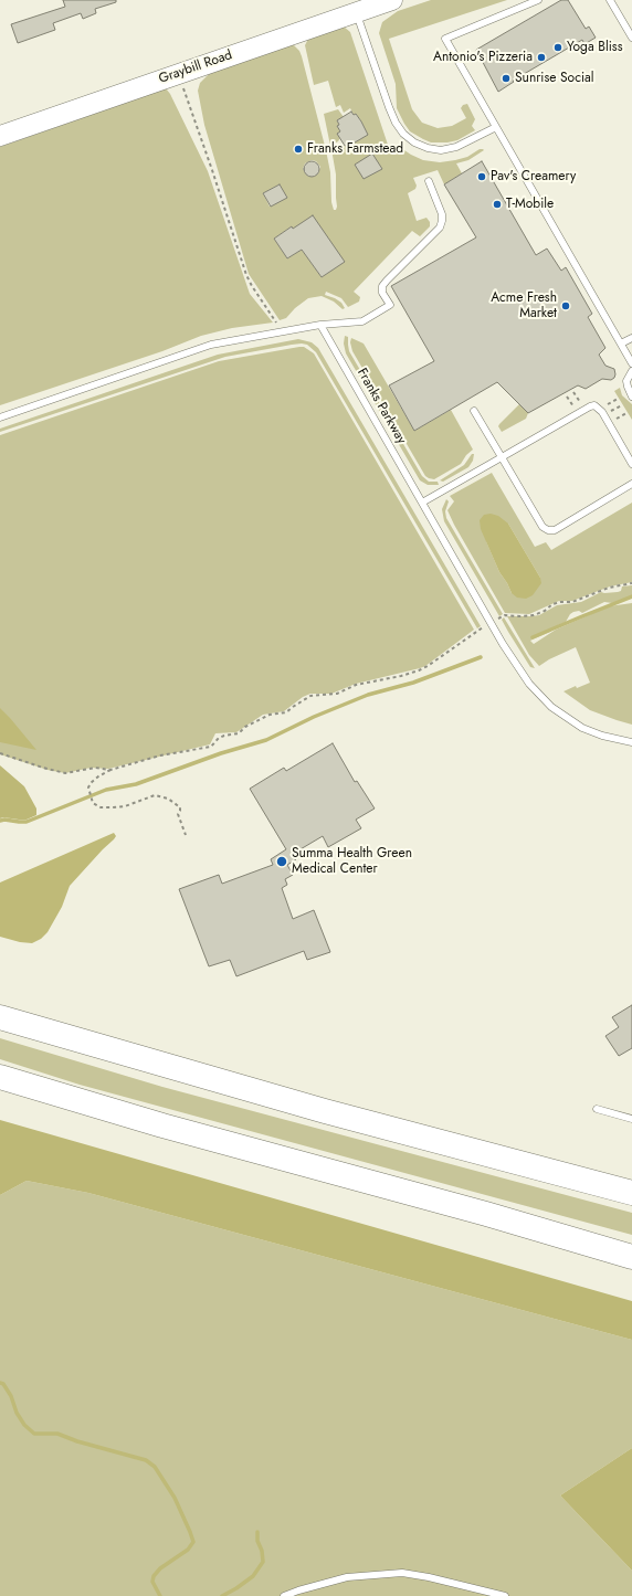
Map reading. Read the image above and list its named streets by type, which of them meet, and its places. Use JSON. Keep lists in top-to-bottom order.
{
  "streets": {
    "street": ["Graybill Road"],
    "lane": ["Franks Parkway"]
  },
  "places": [
    "Yoga Bliss",
    "Antonio's Pizzeria",
    "Sunrise Social",
    "Franks Farmstead",
    "Pav's Creamery",
    "T-Mobile",
    "Acme Fresh Market",
    "Summa Health Green Medical Center"
  ]
}
